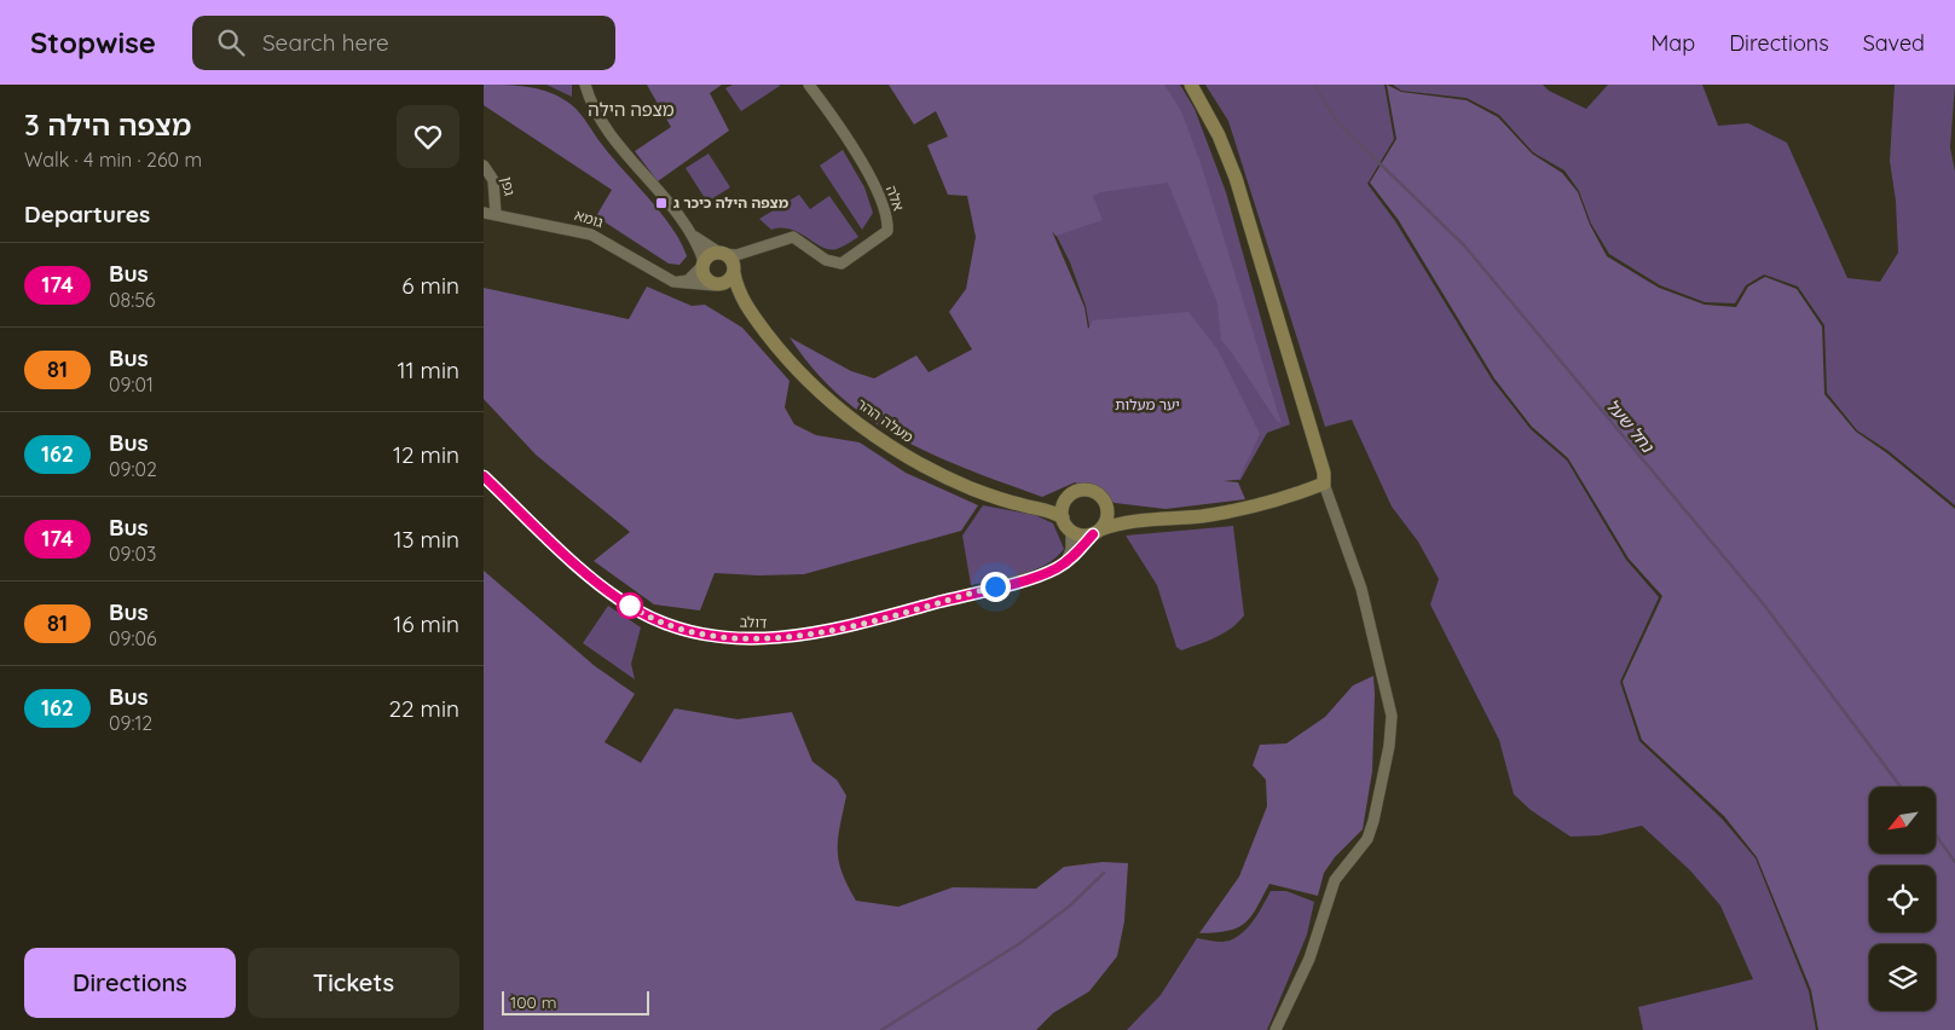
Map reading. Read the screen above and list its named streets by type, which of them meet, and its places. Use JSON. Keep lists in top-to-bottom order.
{
  "streets": {
    "street": [
      "גפן",
      "אלה",
      "גומא",
      "מעלה ההר",
      "דולב"
    ]
  },
  "crossings": [
    ["גפן", "גומא"],
    ["אלה", "מעלה ההר"],
    ["מעלה ההר", "דולב"]
  ],
  "districts": ["מצפה הילה"],
  "water": ["נחל שעל"],
  "parks": ["יער מעלות"],
  "places": {
    "transit": ["מצפה הילה כיכר ג"]
  },
  "lines": ["bus line 174"],
  "scale_bar": "100 m",
  "north": "bottom left",
  "page": {
    "header": "Stopwise",
    "search": "Search here",
    "nav": ["Map", "Directions", "Saved"],
    "heading": [
      ["מצפה הילה 3", "Walk · 4 min · 260 m"],
      "Departures"
    ],
    "list": [
      {
        "mark": "174",
        "name": "Bus",
        "note": "08:56",
        "value": "6 min"
      },
      {
        "mark": "81",
        "name": "Bus",
        "note": "09:01",
        "value": "11 min"
      },
      {
        "mark": "162",
        "name": "Bus",
        "note": "09:02",
        "value": "12 min"
      },
      {
        "mark": "174",
        "name": "Bus",
        "note": "09:03",
        "value": "13 min"
      },
      {
        "mark": "81",
        "name": "Bus",
        "note": "09:06",
        "value": "16 min"
      },
      {
        "mark": "162",
        "name": "Bus",
        "note": "09:12",
        "value": "22 min"
      }
    ],
    "buttons": ["Directions", "Tickets"],
    "scale": "100 m"
  }
}
